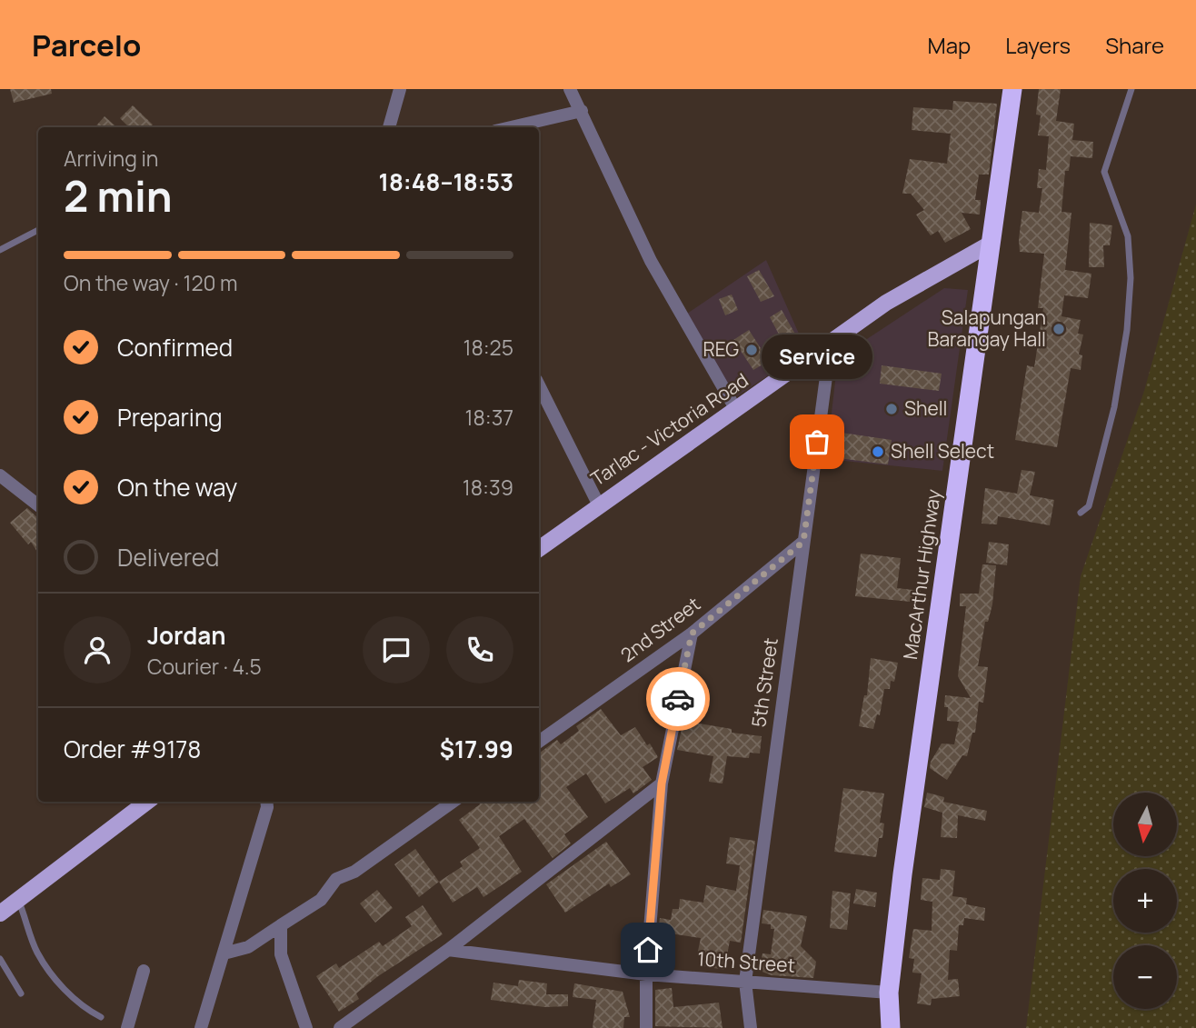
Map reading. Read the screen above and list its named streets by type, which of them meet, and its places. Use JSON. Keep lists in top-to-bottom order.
{
  "streets": {
    "highway": ["MacArthur Highway"],
    "main road": ["Tarlac - Victoria Road"],
    "street": ["2nd Street", "5th Street", "10th Street"]
  },
  "crossings": [
    ["Tarlac - Victoria Road", "MacArthur Highway"],
    ["Tarlac - Victoria Road", "5th Street"],
    ["MacArthur Highway", "10th Street"],
    ["2nd Street", "5th Street"],
    ["5th Street", "10th Street"]
  ],
  "places": [
    "Salapungan Barangay Hall",
    "REG",
    "Shell",
    "Service",
    "Shell Select"
  ],
  "north": "bottom",
  "page": {
    "header": "Parcelo",
    "nav": ["Map", "Layers", "Share"],
    "heading": ["2 min", "Arriving in", "18:48–18:53"],
    "panel": [
      "Jordan",
      "Courier · 4.5",
      "Order #9178",
      "$17.99"
    ],
    "bar": "On the way · 120 m",
    "list": [
      ["Confirmed", "18:25"],
      ["Preparing", "18:37"],
      ["On the way", "18:39"],
      "Delivered"
    ],
    "bubble": "Service",
    "map_buttons": ["+", "−"]
  }
}
